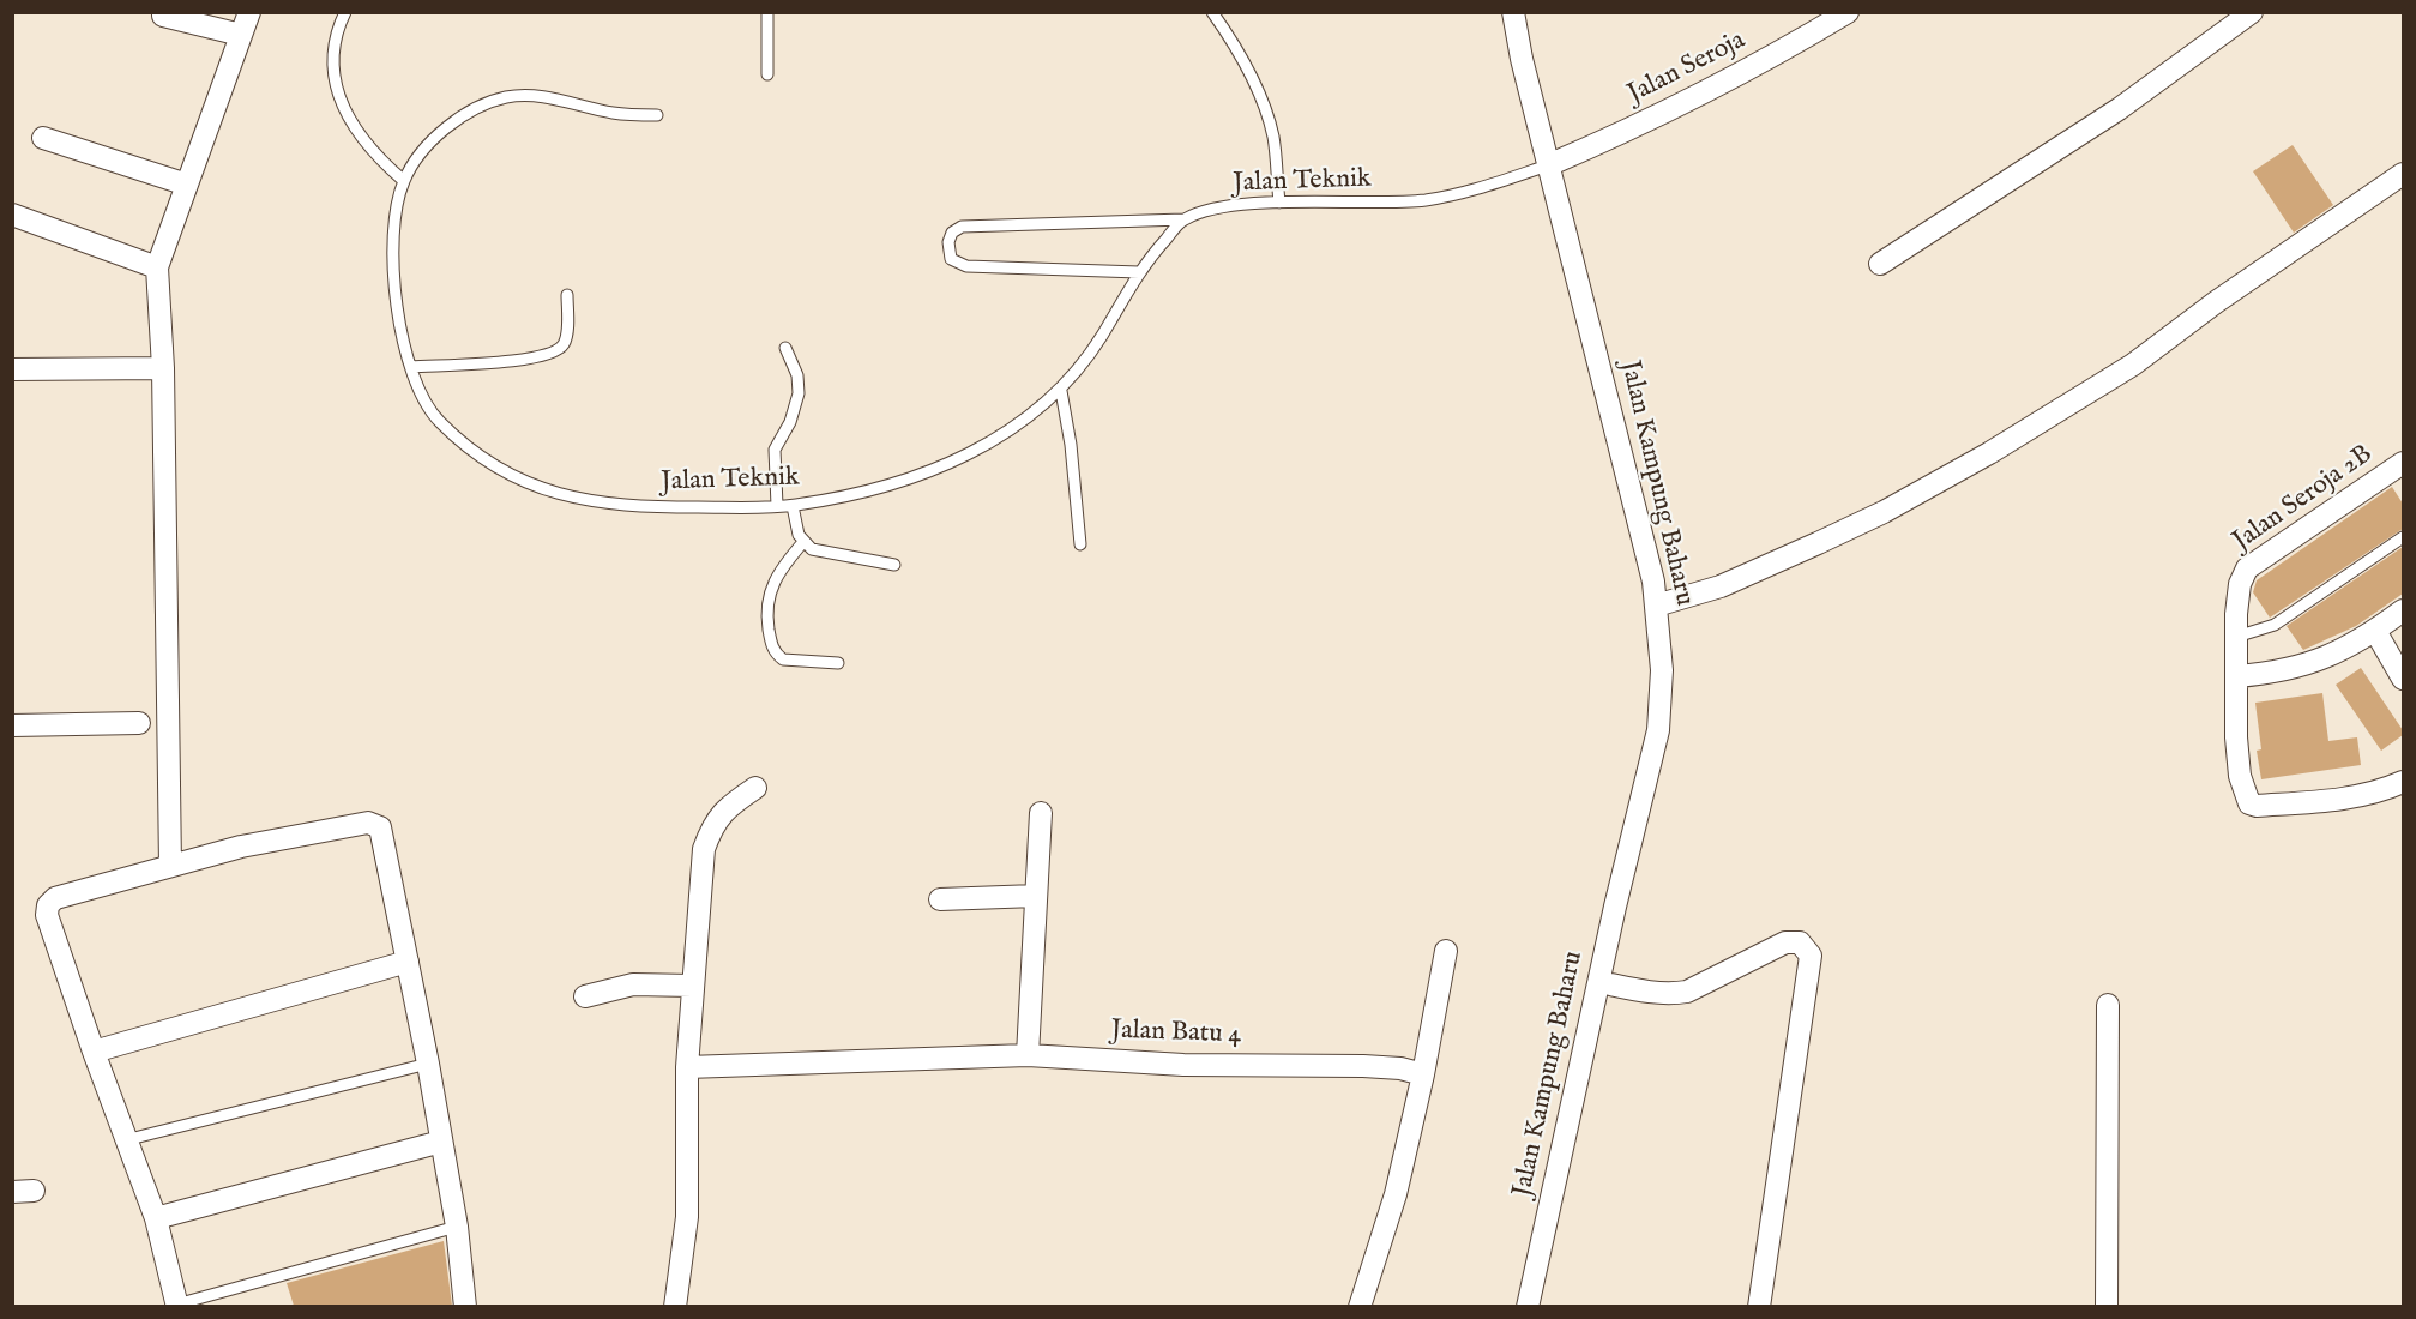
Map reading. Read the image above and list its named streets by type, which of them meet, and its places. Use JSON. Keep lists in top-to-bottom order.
{
  "streets": {
    "street": [
      "Jalan Seroja",
      "Jalan Kampung Baharu",
      "Jalan Seroja 2B",
      "Jalan Batu 4"
    ],
    "lane": ["Jalan Teknik"]
  },
  "crossings": [
    ["Jalan Seroja", "Jalan Teknik"],
    ["Jalan Seroja", "Jalan Kampung Baharu"],
    ["Jalan Teknik", "Jalan Kampung Baharu"]
  ]
}
